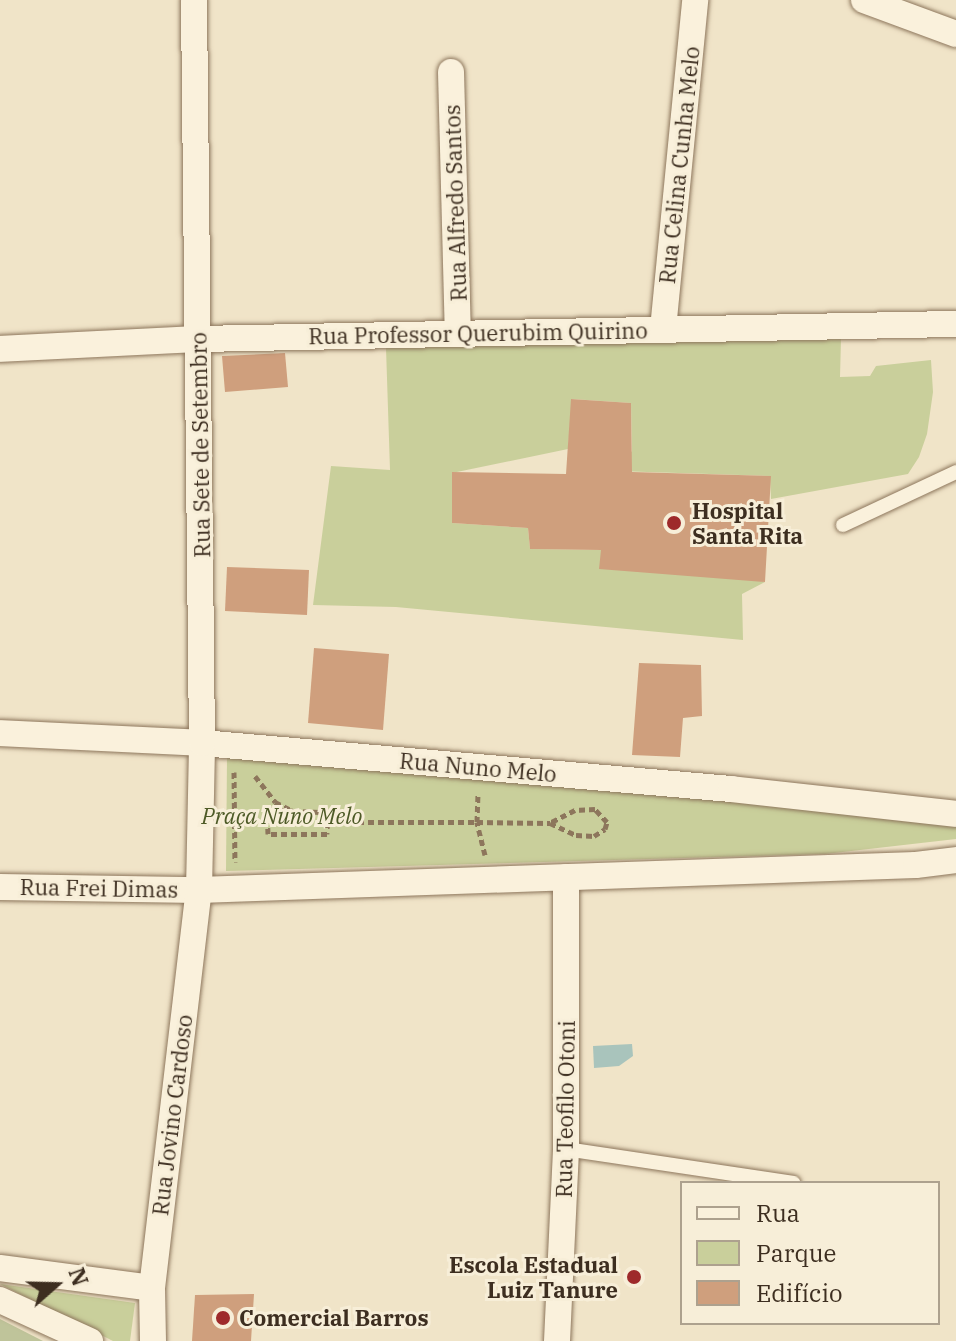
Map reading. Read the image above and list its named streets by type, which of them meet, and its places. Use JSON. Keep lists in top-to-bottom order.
{
  "streets": {
    "street": [
      "Rua Celina Cunha Melo",
      "Rua Alfredo Santos",
      "Rua Professor Querubim Quirino",
      "Rua Sete de Setembro",
      "Rua Nuno Melo",
      "Rua Frei Dimas",
      "Rua Teofilo Otoni",
      "Rua Jovino Cardoso"
    ]
  },
  "crossings": [
    ["Rua Celina Cunha Melo", "Rua Professor Querubim Quirino"],
    ["Rua Alfredo Santos", "Rua Professor Querubim Quirino"],
    ["Rua Professor Querubim Quirino", "Rua Sete de Setembro"],
    ["Rua Sete de Setembro", "Rua Nuno Melo"],
    ["Rua Sete de Setembro", "Rua Frei Dimas"],
    ["Rua Sete de Setembro", "Rua Jovino Cardoso"],
    ["Rua Frei Dimas", "Rua Jovino Cardoso"]
  ],
  "parks": ["Praça Nuno Melo"],
  "places": ["Hospital Santa Rita", "Escola Estadual Luiz Tanure", "Comercial Barros"],
  "legend": ["Rua", "Parque", "Edifício"],
  "north": "right"
}
